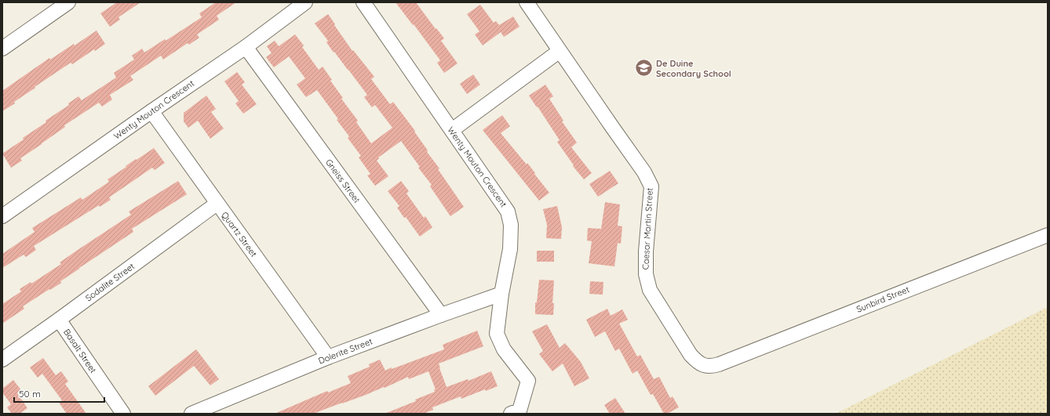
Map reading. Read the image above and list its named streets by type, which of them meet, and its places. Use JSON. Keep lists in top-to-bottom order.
{
  "streets": {
    "street": [
      "Wenty Mouton Crescent",
      "Gneiss Street",
      "Caesar Martin Street",
      "Quartz Street",
      "Sodalite Street",
      "Sunbird Street",
      "Basalt Street",
      "Dolerite Street"
    ]
  },
  "crossings": [
    ["Wenty Mouton Crescent", "Gneiss Street"],
    ["Wenty Mouton Crescent", "Quartz Street"],
    ["Wenty Mouton Crescent", "Dolerite Street"],
    ["Gneiss Street", "Dolerite Street"],
    ["Caesar Martin Street", "Sunbird Street"],
    ["Quartz Street", "Sodalite Street"],
    ["Quartz Street", "Dolerite Street"],
    ["Sodalite Street", "Basalt Street"]
  ],
  "places": {
    "school or university": ["De Duine Secondary School"]
  },
  "scale_bar": "50 m"
}
